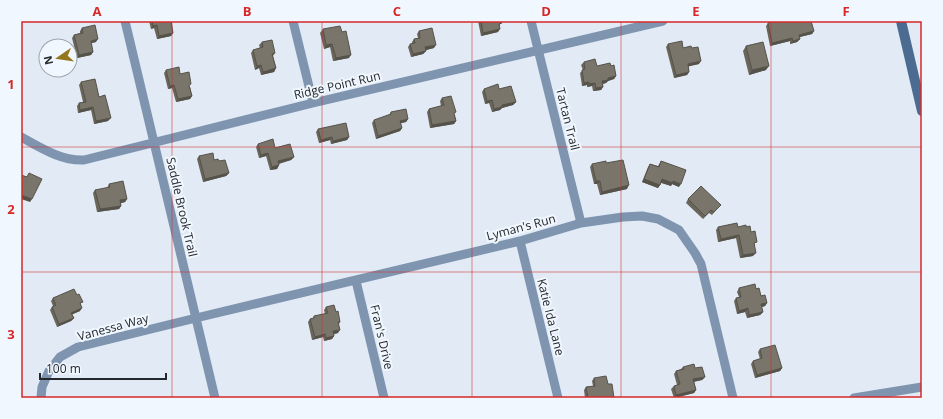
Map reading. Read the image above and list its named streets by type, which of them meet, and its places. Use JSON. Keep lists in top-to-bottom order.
{
  "streets": {
    "street": [
      "Ridge Point Run",
      "Tartan Trail",
      "Saddle Brook Trail",
      "Lyman's Run",
      "Katie Ida Lane",
      "Vanessa Way",
      "Fran's Drive"
    ]
  },
  "crossings": [
    ["Ridge Point Run", "Tartan Trail"],
    ["Ridge Point Run", "Saddle Brook Trail"],
    ["Tartan Trail", "Lyman's Run"],
    ["Saddle Brook Trail", "Lyman's Run"],
    ["Saddle Brook Trail", "Vanessa Way"],
    ["Lyman's Run", "Katie Ida Lane"],
    ["Lyman's Run", "Vanessa Way"],
    ["Lyman's Run", "Fran's Drive"]
  ],
  "scale_bar": "100 m",
  "north": "left",
  "grid": {
    "columns": [
      "A",
      "B",
      "C",
      "D",
      "E",
      "F"
    ],
    "rows": ["1", "2", "3"]
  }
}
